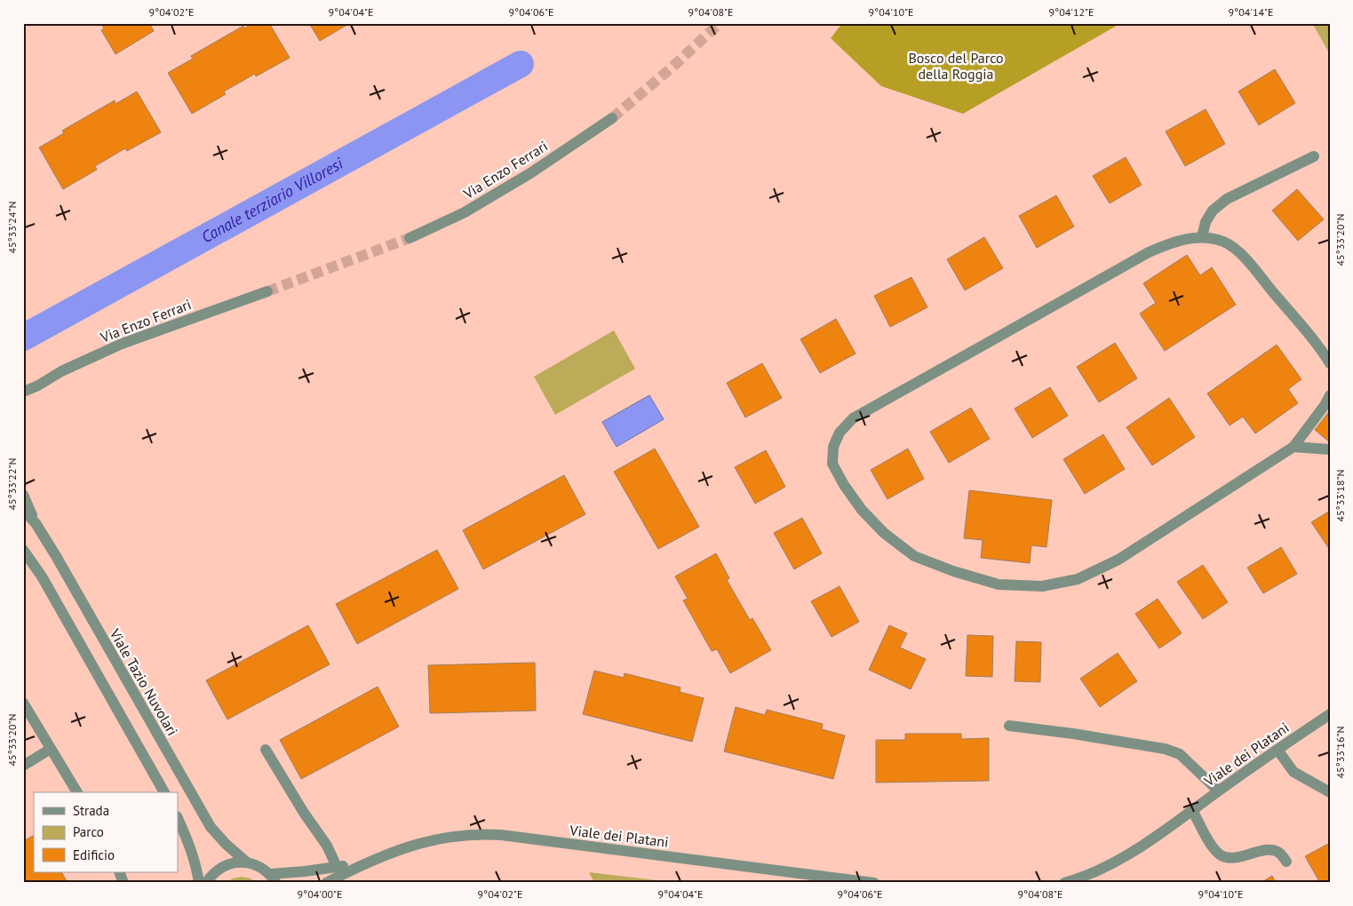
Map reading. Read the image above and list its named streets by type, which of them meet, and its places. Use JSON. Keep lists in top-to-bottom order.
{
  "streets": {
    "street": ["Via Enzo Ferrari", "Viale Tazio Nuvolari", "Viale dei Platani"]
  },
  "crossings": [
    ["Viale Tazio Nuvolari", "Viale dei Platani"]
  ],
  "water": ["Canale terziario Villoresi"],
  "parks": ["Bosco del Parco della Roggia"],
  "legend": ["Strada", "Parco", "Edificio"],
  "coordinates": [
    "9°04'02\"E",
    "9°04'04\"E",
    "9°04'06\"E",
    "9°04'08\"E",
    "9°04'10\"E",
    "9°04'12\"E",
    "9°04'14\"E",
    "45°33'24\"N",
    "45°33'20\"N",
    "45°33'22\"N",
    "45°33'18\"N",
    "45°33'16\"N",
    "9°04'00\"E"
  ]
}
